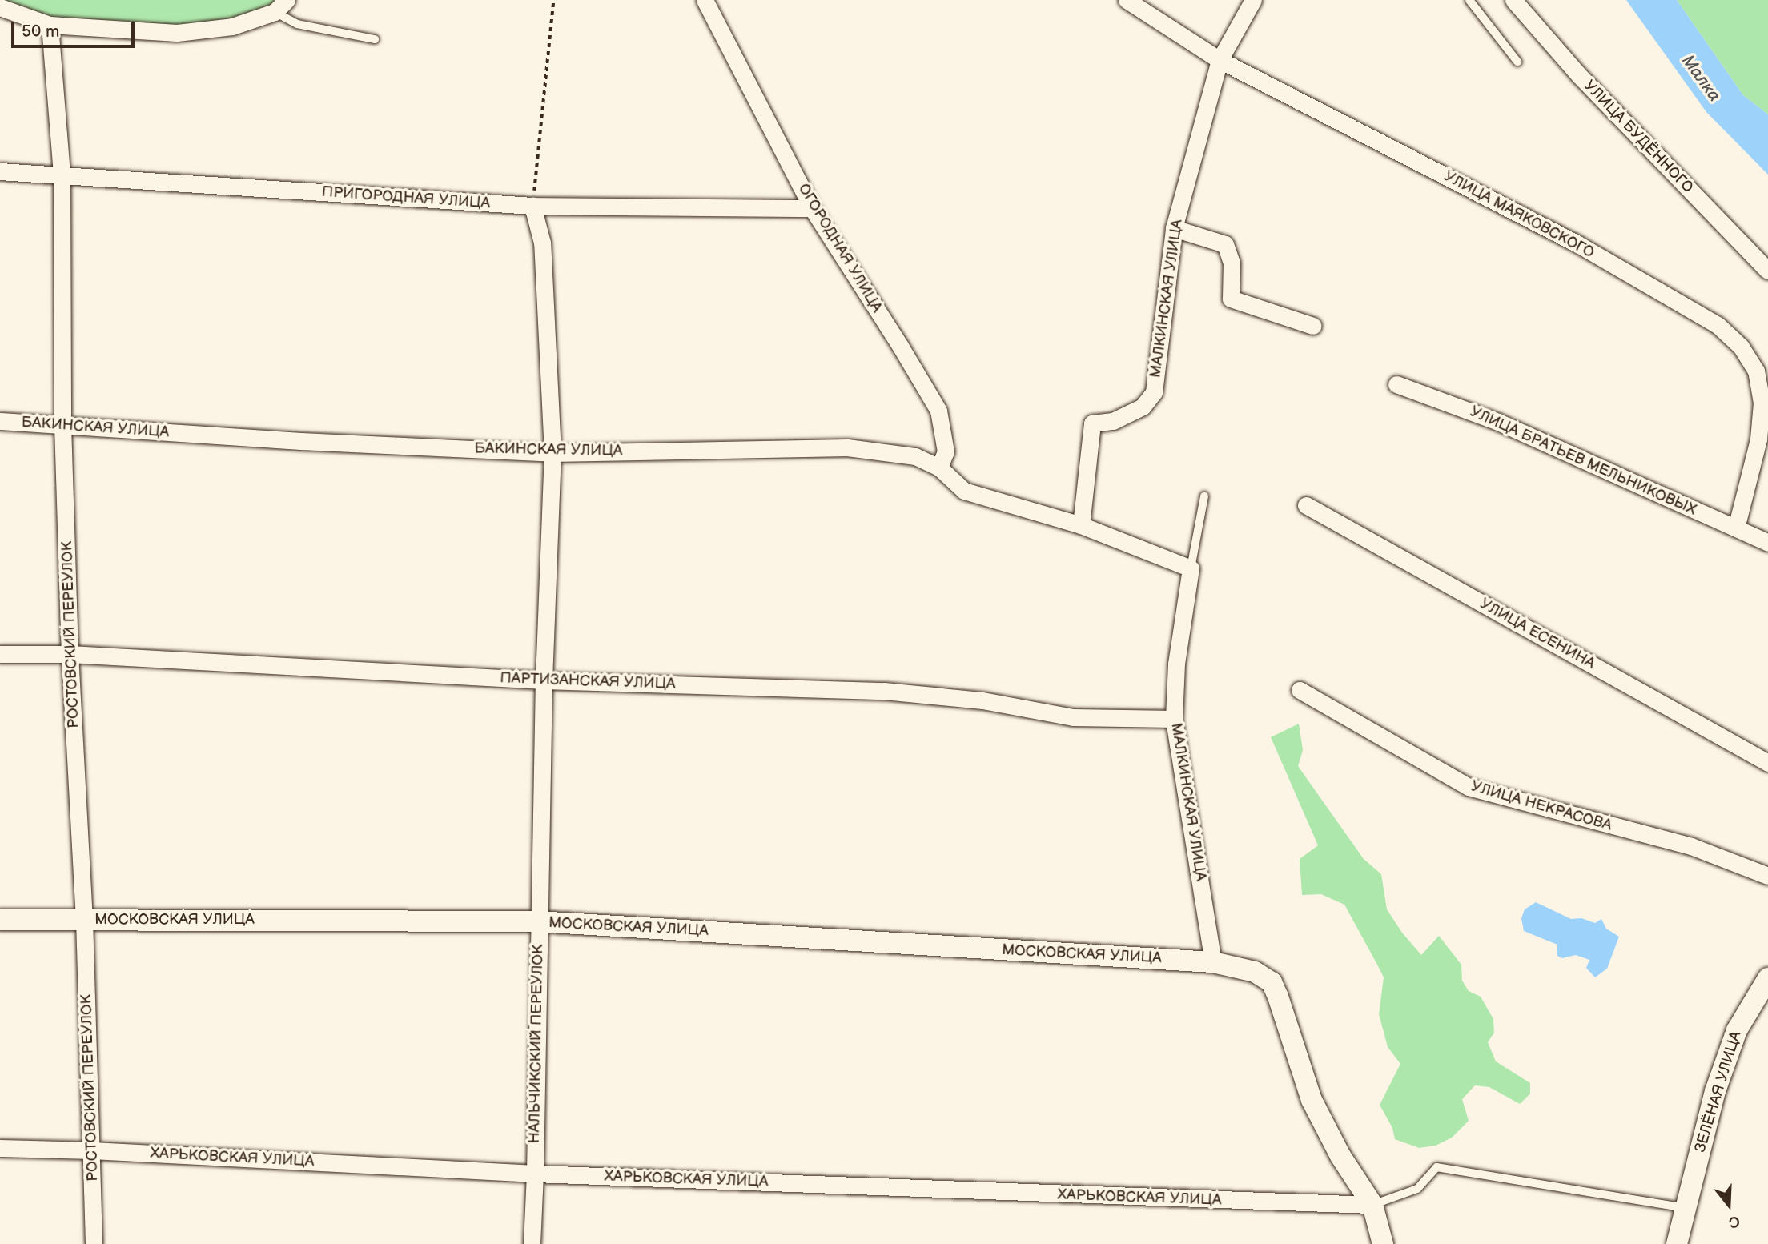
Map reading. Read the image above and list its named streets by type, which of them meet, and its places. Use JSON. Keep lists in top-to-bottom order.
{
  "streets": {
    "street": [
      "УЛИЦА БУДЁННОГО",
      "ПРИГОРОДНАЯ УЛИЦА",
      "УЛИЦА МАЯКОВСКОГО",
      "ОГОРОДНАЯ УЛИЦА",
      "МАЛКИНСКАЯ УЛИЦА",
      "БАКИНСКАЯ УЛИЦА",
      "УЛИЦА БРАТЬЕВ МЕЛЬНИКОВЫХ",
      "УЛИЦА ЕСЕНИНА",
      "РОСТОВСКИЙ ПЕРЕУЛОК",
      "ПАРТИЗАНСКАЯ УЛИЦА",
      "УЛИЦА НЕКРАСОВА",
      "МОСКОВСКАЯ УЛИЦА",
      "НАЛЬЧИКСКИЙ ПЕРЕУЛОК",
      "ЗЕЛЁНАЯ УЛИЦА",
      "ХАРЬКОВСКАЯ УЛИЦА"
    ]
  },
  "crossings": [
    ["ПРИГОРОДНАЯ УЛИЦА", "ОГОРОДНАЯ УЛИЦА"],
    ["ПРИГОРОДНАЯ УЛИЦА", "РОСТОВСКИЙ ПЕРЕУЛОК"],
    ["ПРИГОРОДНАЯ УЛИЦА", "НАЛЬЧИКСКИЙ ПЕРЕУЛОК"],
    ["УЛИЦА МАЯКОВСКОГО", "МАЛКИНСКАЯ УЛИЦА"],
    ["УЛИЦА МАЯКОВСКОГО", "УЛИЦА БРАТЬЕВ МЕЛЬНИКОВЫХ"],
    ["ОГОРОДНАЯ УЛИЦА", "БАКИНСКАЯ УЛИЦА"],
    ["МАЛКИНСКАЯ УЛИЦА", "БАКИНСКАЯ УЛИЦА"],
    ["МАЛКИНСКАЯ УЛИЦА", "ПАРТИЗАНСКАЯ УЛИЦА"],
    ["МАЛКИНСКАЯ УЛИЦА", "МОСКОВСКАЯ УЛИЦА"],
    ["БАКИНСКАЯ УЛИЦА", "РОСТОВСКИЙ ПЕРЕУЛОК"],
    ["БАКИНСКАЯ УЛИЦА", "НАЛЬЧИКСКИЙ ПЕРЕУЛОК"],
    ["РОСТОВСКИЙ ПЕРЕУЛОК", "ПАРТИЗАНСКАЯ УЛИЦА"],
    ["РОСТОВСКИЙ ПЕРЕУЛОК", "МОСКОВСКАЯ УЛИЦА"],
    ["РОСТОВСКИЙ ПЕРЕУЛОК", "ХАРЬКОВСКАЯ УЛИЦА"],
    ["ПАРТИЗАНСКАЯ УЛИЦА", "НАЛЬЧИКСКИЙ ПЕРЕУЛОК"],
    ["МОСКОВСКАЯ УЛИЦА", "НАЛЬЧИКСКИЙ ПЕРЕУЛОК"],
    ["МОСКОВСКАЯ УЛИЦА", "ХАРЬКОВСКАЯ УЛИЦА"],
    ["НАЛЬЧИКСКИЙ ПЕРЕУЛОК", "ХАРЬКОВСКАЯ УЛИЦА"]
  ],
  "water": ["Малка"],
  "scale_bar": "50 m",
  "north": "bottom"
}
